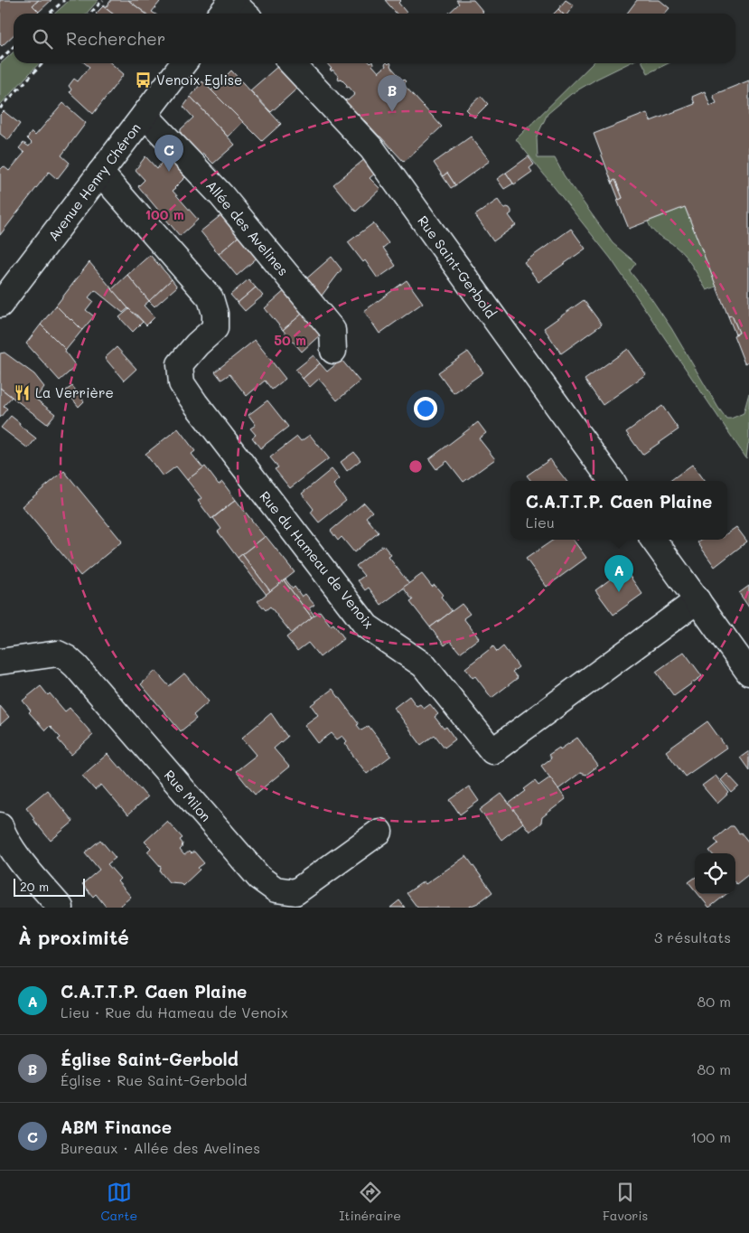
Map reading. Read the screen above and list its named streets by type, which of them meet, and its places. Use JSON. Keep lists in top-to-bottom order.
{
  "streets": {
    "street": [
      "Avenue Henry Chéron",
      "Allée des Avelines",
      "Rue Saint-Gerbold",
      "Rue du Hameau de Venoix",
      "Rue Milon"
    ]
  },
  "crossings": [
    ["Avenue Henry Chéron", "Allée des Avelines"],
    ["Avenue Henry Chéron", "Rue du Hameau de Venoix"]
  ],
  "places": {
    "bus stop": ["Venoix Eglise"],
    "restaurant": ["La Verrière"]
  },
  "scale_bar": "20 m",
  "page": {
    "search": "Rechercher",
    "pins": ["B", "C", "A"],
    "popup": ["C.A.T.T.P. Caen Plaine", "Lieu"],
    "scale": "20 m",
    "heading": ["À proximité", "3 résultats"],
    "list": [
      {
        "mark": "A",
        "name": "C.A.T.T.P. Caen Plaine",
        "note": "Lieu · Rue du Hameau de Venoix",
        "value": "80 m"
      },
      {
        "mark": "B",
        "name": "Église Saint-Gerbold",
        "note": "Église · Rue Saint-Gerbold",
        "value": "80 m"
      },
      {
        "mark": "C",
        "name": "ABM Finance",
        "note": "Bureaux · Allée des Avelines",
        "value": "100 m"
      }
    ],
    "nav": ["Carte", "Itinéraire", "Favoris"]
  },
  "rings": ["100 m", "50 m"]
}
